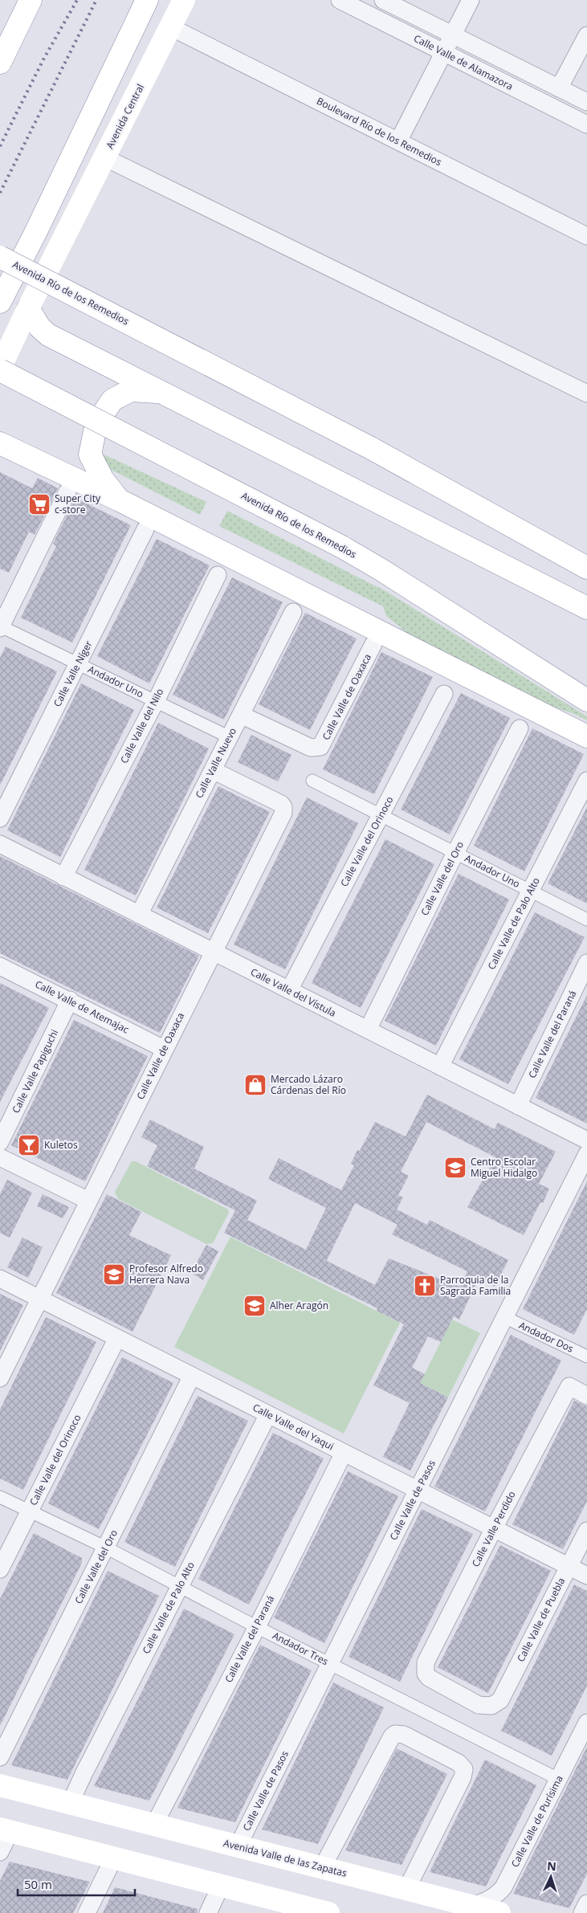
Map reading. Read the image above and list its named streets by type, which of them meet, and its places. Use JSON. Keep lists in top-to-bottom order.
{
  "streets": {
    "main road": ["Avenida Central", "Avenida Río de los Remedios", "Avenida Valle de las Zapatas"],
    "street": [
      "Calle Valle de Alamazora",
      "Boulevard Río de los Remedios",
      "Calle Valle Níger",
      "Andador Uno",
      "Calle Valle de Oaxaca",
      "Calle Valle del Nilo",
      "Calle Valle Nuevo",
      "Calle Valle del Orinoco",
      "Calle Valle del Oro",
      "Calle Valle de Palo Alto",
      "Calle Valle del Vístula",
      "Calle Valle de Atemajac",
      "Calle Valle del Paraná",
      "Calle Valle Papiguchi",
      "Andador Dos",
      "Calle Valle del Yaqui",
      "Calle Valle de Pasos",
      "Calle Valle Perdido",
      "Calle Valle de Puebla",
      "Andador Tres",
      "Calle Valle de Purísima"
    ]
  },
  "crossings": [
    ["Avenida Central", "Boulevard Río de los Remedios"],
    ["Avenida Central", "Avenida Río de los Remedios"],
    ["Calle Valle Níger", "Andador Uno"],
    ["Andador Uno", "Calle Valle del Nilo"],
    ["Andador Uno", "Calle Valle Nuevo"],
    ["Andador Uno", "Calle Valle del Orinoco"],
    ["Andador Uno", "Calle Valle del Oro"],
    ["Andador Uno", "Calle Valle de Palo Alto"],
    ["Calle Valle de Oaxaca", "Calle Valle Nuevo"],
    ["Calle Valle de Oaxaca", "Calle Valle del Vístula"],
    ["Calle Valle de Oaxaca", "Calle Valle de Atemajac"],
    ["Calle Valle de Oaxaca", "Calle Valle del Yaqui"],
    ["Calle Valle del Nilo", "Calle Valle del Vístula"],
    ["Calle Valle Nuevo", "Calle Valle del Vístula"],
    ["Calle Valle del Orinoco", "Calle Valle del Vístula"],
    ["Calle Valle del Orinoco", "Calle Valle del Yaqui"],
    ["Calle Valle del Orinoco", "Andador Tres"],
    ["Calle Valle del Oro", "Calle Valle del Vístula"],
    ["Calle Valle del Oro", "Calle Valle del Yaqui"],
    ["Calle Valle del Oro", "Andador Tres"],
    ["Calle Valle de Palo Alto", "Calle Valle del Vístula"],
    ["Calle Valle de Palo Alto", "Calle Valle del Yaqui"],
    ["Calle Valle de Palo Alto", "Andador Tres"],
    ["Calle Valle de Palo Alto", "Avenida Valle de las Zapatas"],
    ["Calle Valle del Vístula", "Calle Valle del Paraná"],
    ["Calle Valle de Atemajac", "Calle Valle Papiguchi"],
    ["Calle Valle del Paraná", "Calle Valle del Yaqui"],
    ["Calle Valle del Paraná", "Andador Tres"],
    ["Calle Valle del Paraná", "Avenida Valle de las Zapatas"],
    ["Andador Dos", "Calle Valle de Pasos"],
    ["Calle Valle del Yaqui", "Calle Valle de Pasos"],
    ["Calle Valle del Yaqui", "Calle Valle Perdido"],
    ["Calle Valle del Yaqui", "Calle Valle de Puebla"],
    ["Calle Valle de Pasos", "Andador Tres"],
    ["Calle Valle de Pasos", "Avenida Valle de las Zapatas"],
    ["Calle Valle Perdido", "Calle Valle de Puebla"],
    ["Andador Tres", "Calle Valle de Purísima"],
    ["Calle Valle de Purísima", "Avenida Valle de las Zapatas"]
  ],
  "places": {
    "supermarket": ["Super City c-store"],
    "shop": ["Mercado Lázaro Cárdenas del Río"],
    "bar": ["Kuletos"],
    "school or university": ["Centro Escolar Miguel Hidalgo", "Profesor Alfredo Herrera Nava", "Alher Aragón"],
    "church": ["Parroquia de la Sagrada Familia"]
  },
  "scale_bar": "50 m",
  "north": "top"
}
